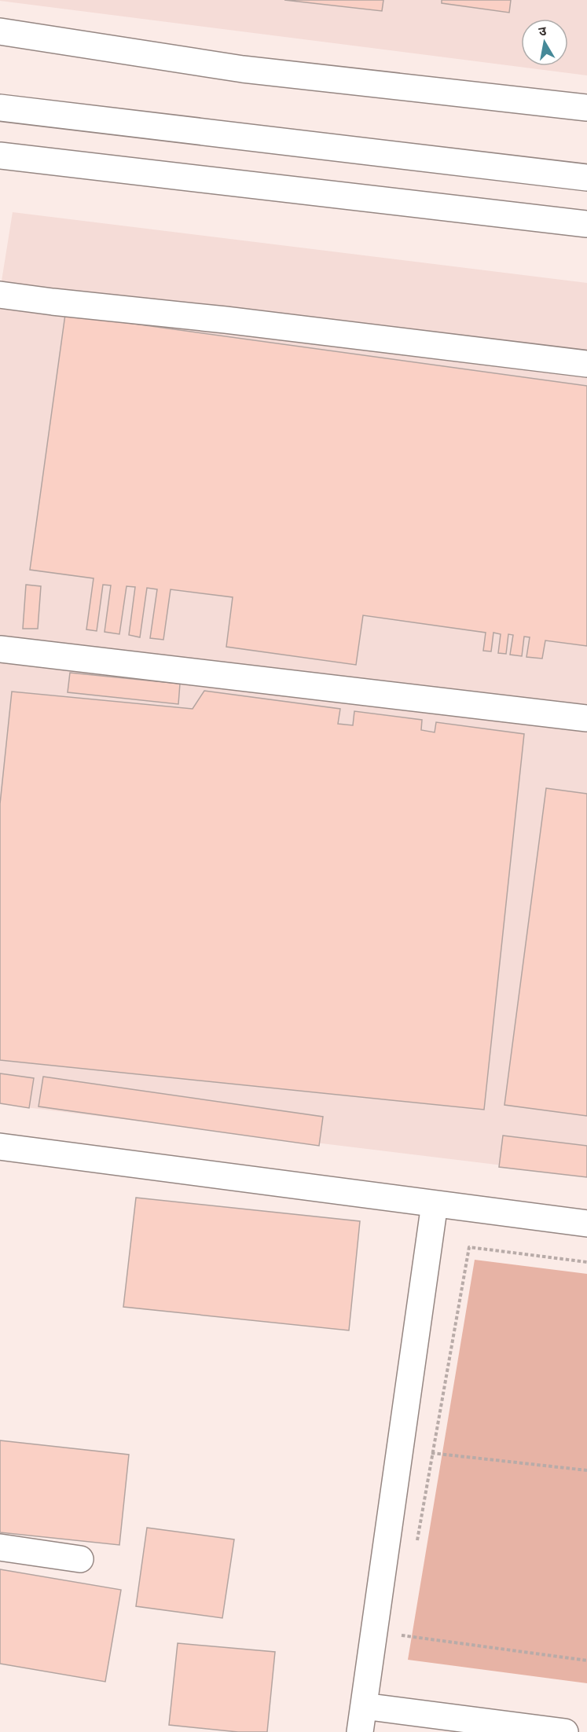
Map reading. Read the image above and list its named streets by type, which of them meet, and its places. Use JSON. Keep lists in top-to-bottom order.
{
  "north": "top"
}
